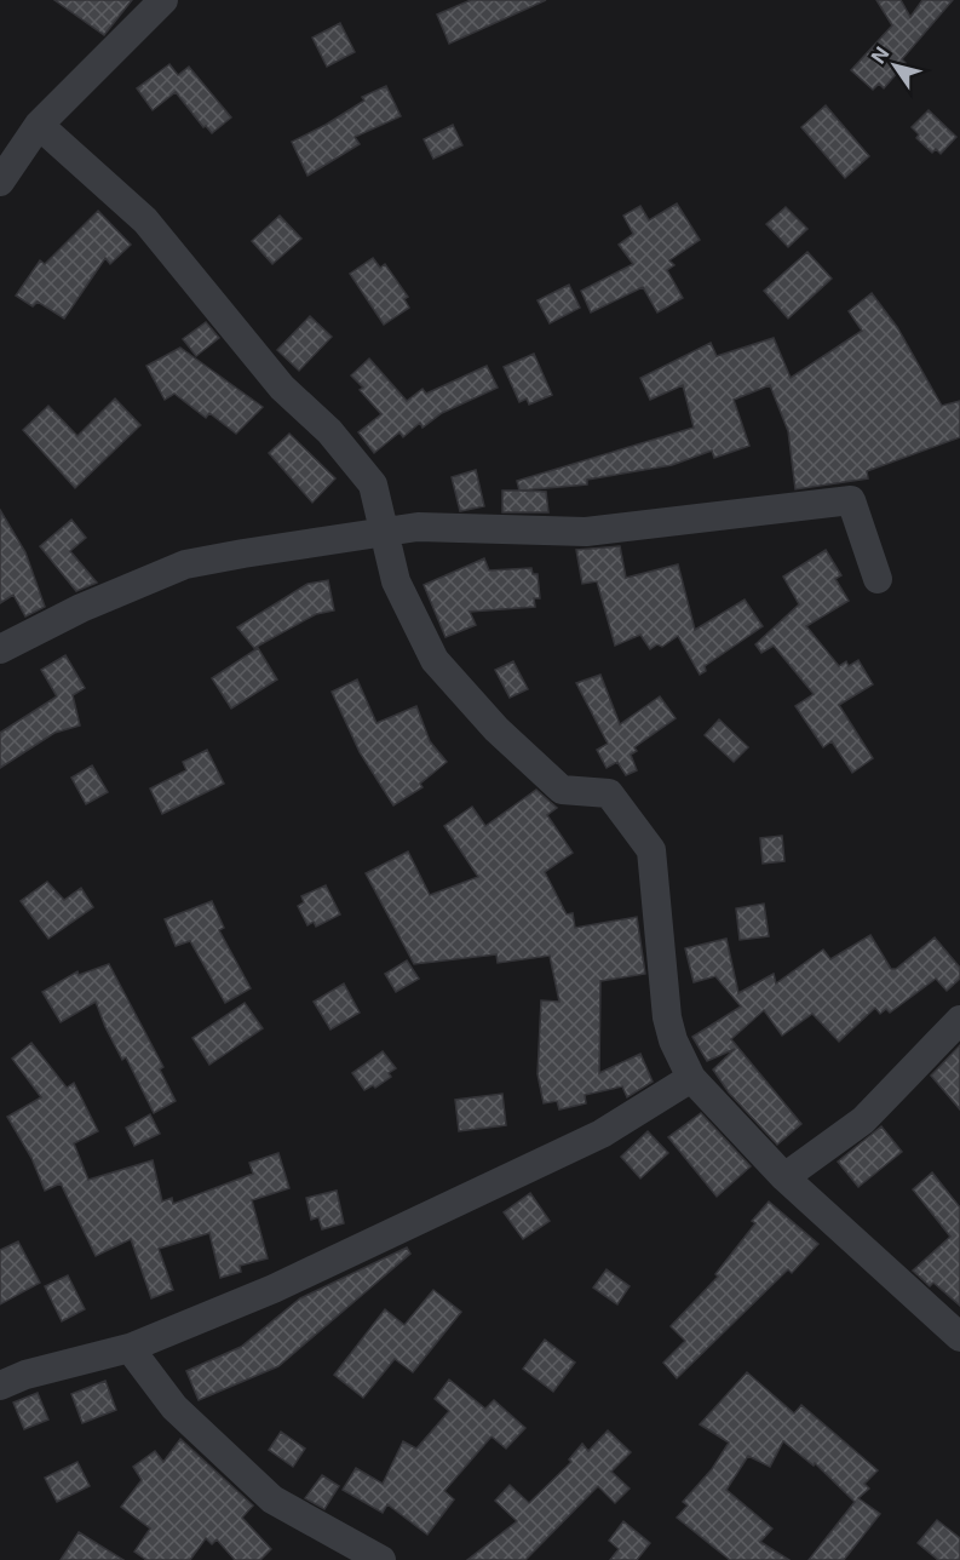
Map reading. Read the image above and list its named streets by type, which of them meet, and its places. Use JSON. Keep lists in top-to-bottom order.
{
  "north": "top left"
}
